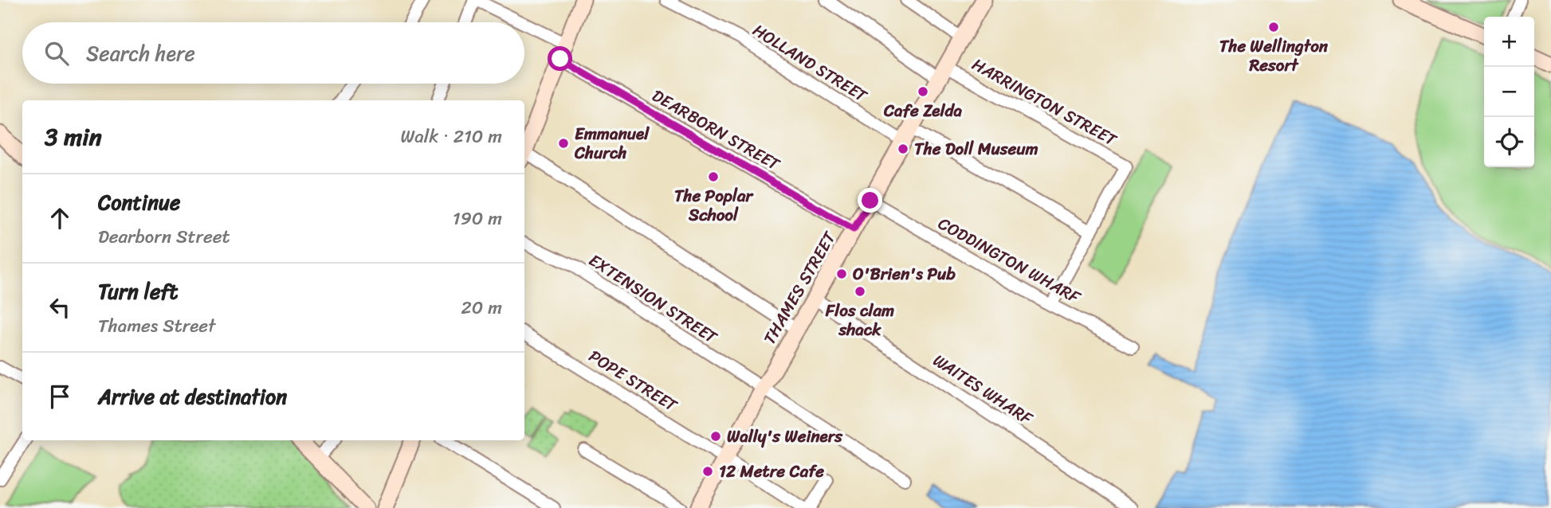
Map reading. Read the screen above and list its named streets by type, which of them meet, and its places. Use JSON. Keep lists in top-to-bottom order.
{
  "streets": {
    "main road": ["THAMES STREET"],
    "street": [
      "HOLLAND STREET",
      "HARRINGTON STREET",
      "DEARBORN STREET",
      "CODDINGTON WHARF",
      "EXTENSION STREET",
      "POPE STREET",
      "WAITES WHARF"
    ]
  },
  "crossings": [
    ["HOLLAND STREET", "HARRINGTON STREET"],
    ["HOLLAND STREET", "THAMES STREET"],
    ["HARRINGTON STREET", "THAMES STREET"],
    ["DEARBORN STREET", "THAMES STREET"],
    ["CODDINGTON WHARF", "THAMES STREET"],
    ["THAMES STREET", "EXTENSION STREET"],
    ["THAMES STREET", "POPE STREET"],
    ["THAMES STREET", "WAITES WHARF"]
  ],
  "places": [
    "The Wellington Resort",
    "Cafe Zelda",
    "Emmanuel Church",
    "The Doll Museum",
    "The Poplar School",
    "O'Brien's Pub",
    "Flos clam shack",
    "Wally's Weiners",
    "12 Metre Cafe"
  ],
  "page": {
    "map_buttons": ["+", "−"],
    "search": "Search here",
    "heading": ["3 min", "Walk · 210 m"],
    "list": [
      ["Continue", "Dearborn Street", "190 m"],
      ["Turn left", "Thames Street", "20 m"],
      "Arrive at destination"
    ]
  }
}
